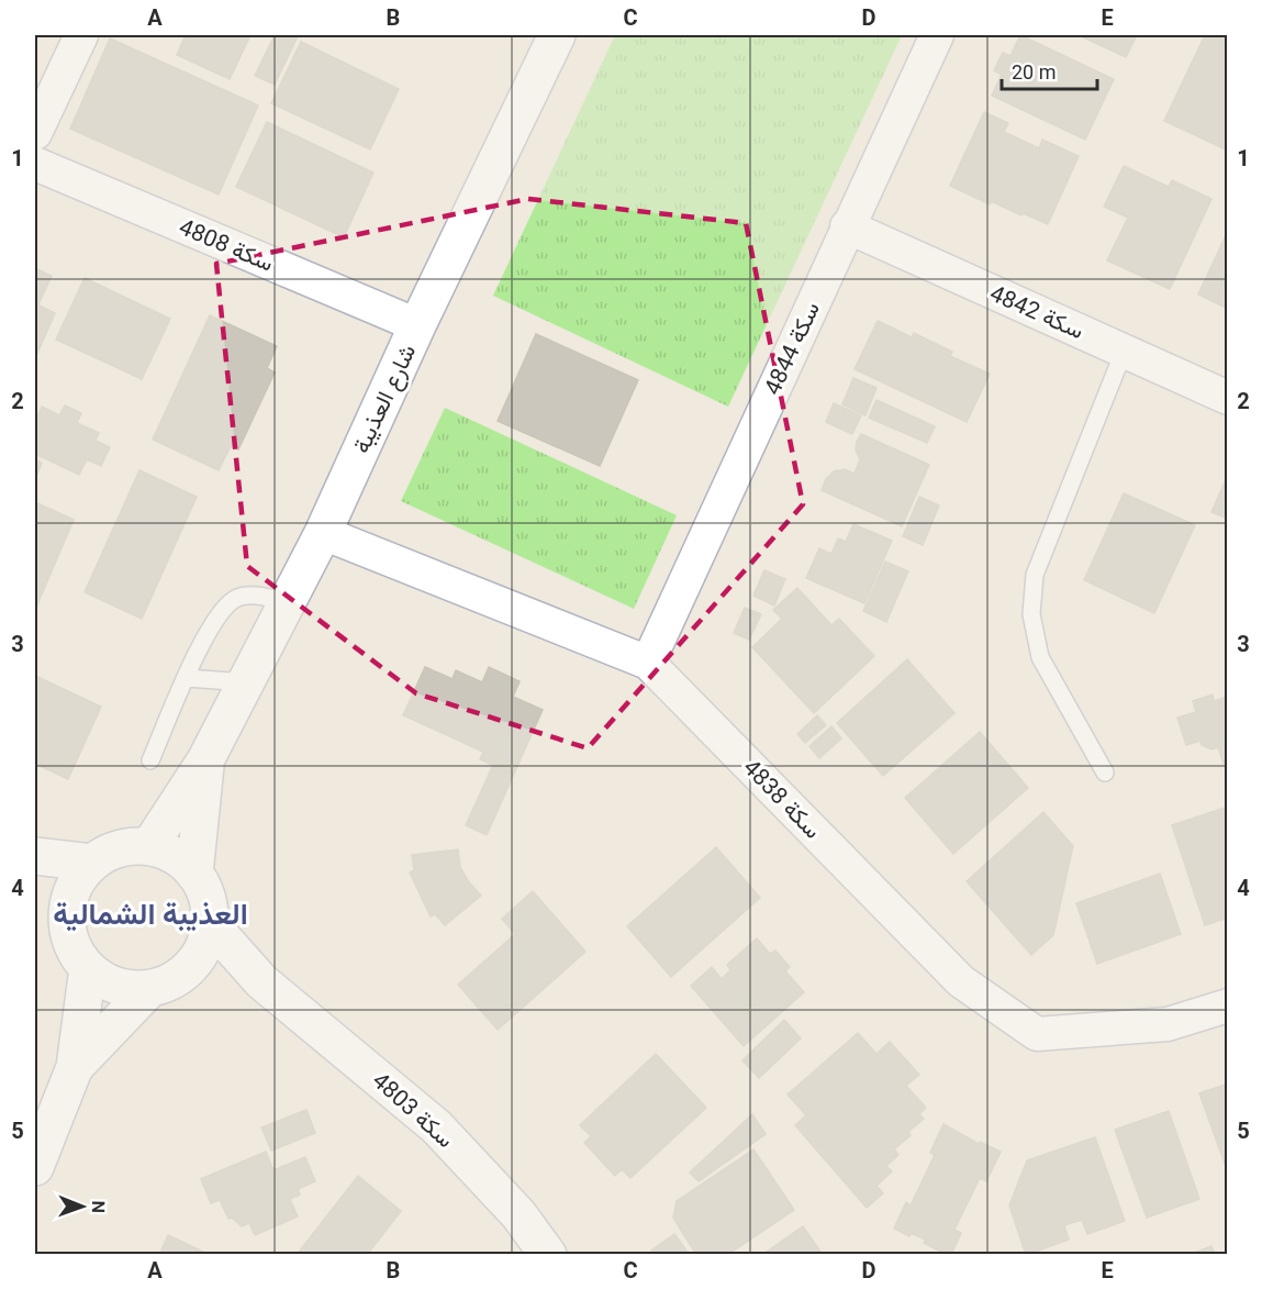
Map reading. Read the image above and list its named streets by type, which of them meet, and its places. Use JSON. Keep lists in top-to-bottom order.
{
  "streets": {
    "street": [
      "سكة 4808",
      "سكة 4842",
      "سكة 4844",
      "شارع العذيبة",
      "سكة 4838",
      "سكة 4803"
    ]
  },
  "crossings": [
    ["سكة 4808", "شارع العذيبة"],
    ["سكة 4842", "سكة 4844"],
    ["سكة 4844", "سكة 4838"],
    ["شارع العذيبة", "سكة 4838"],
    ["شارع العذيبة", "سكة 4803"]
  ],
  "districts": ["العذيبة الشمالية"],
  "scale_bar": "20 m",
  "north": "right",
  "grid": {
    "columns": [
      "A",
      "B",
      "C",
      "D",
      "E"
    ],
    "rows": [
      "1",
      "2",
      "3",
      "4",
      "5"
    ]
  }
}
